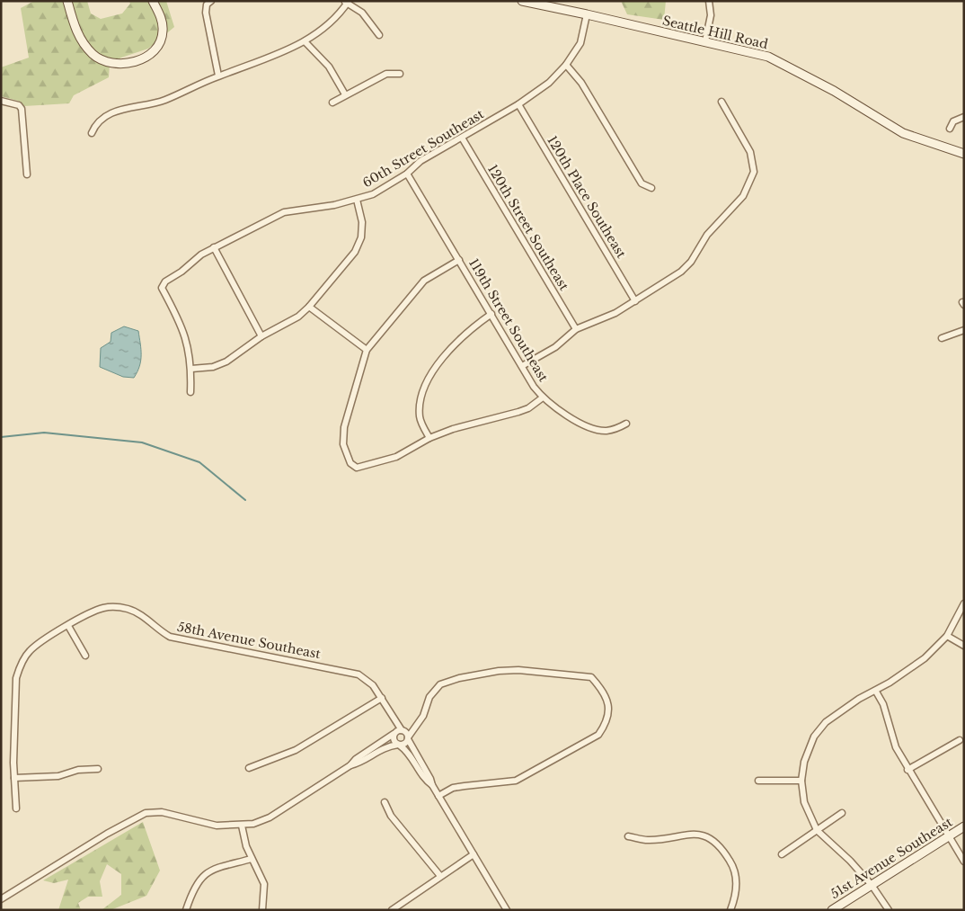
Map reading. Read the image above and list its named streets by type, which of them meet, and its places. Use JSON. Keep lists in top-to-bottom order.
{
  "streets": {
    "main road": ["Seattle Hill Road", "51st Avenue Southeast"],
    "street": [
      "60th Street Southeast",
      "120th Place Southeast",
      "120th Street Southeast",
      "119th Street Southeast",
      "58th Avenue Southeast"
    ]
  },
  "crossings": [
    ["Seattle Hill Road", "60th Street Southeast"],
    ["60th Street Southeast", "120th Place Southeast"],
    ["60th Street Southeast", "120th Street Southeast"],
    ["60th Street Southeast", "119th Street Southeast"]
  ]
}
